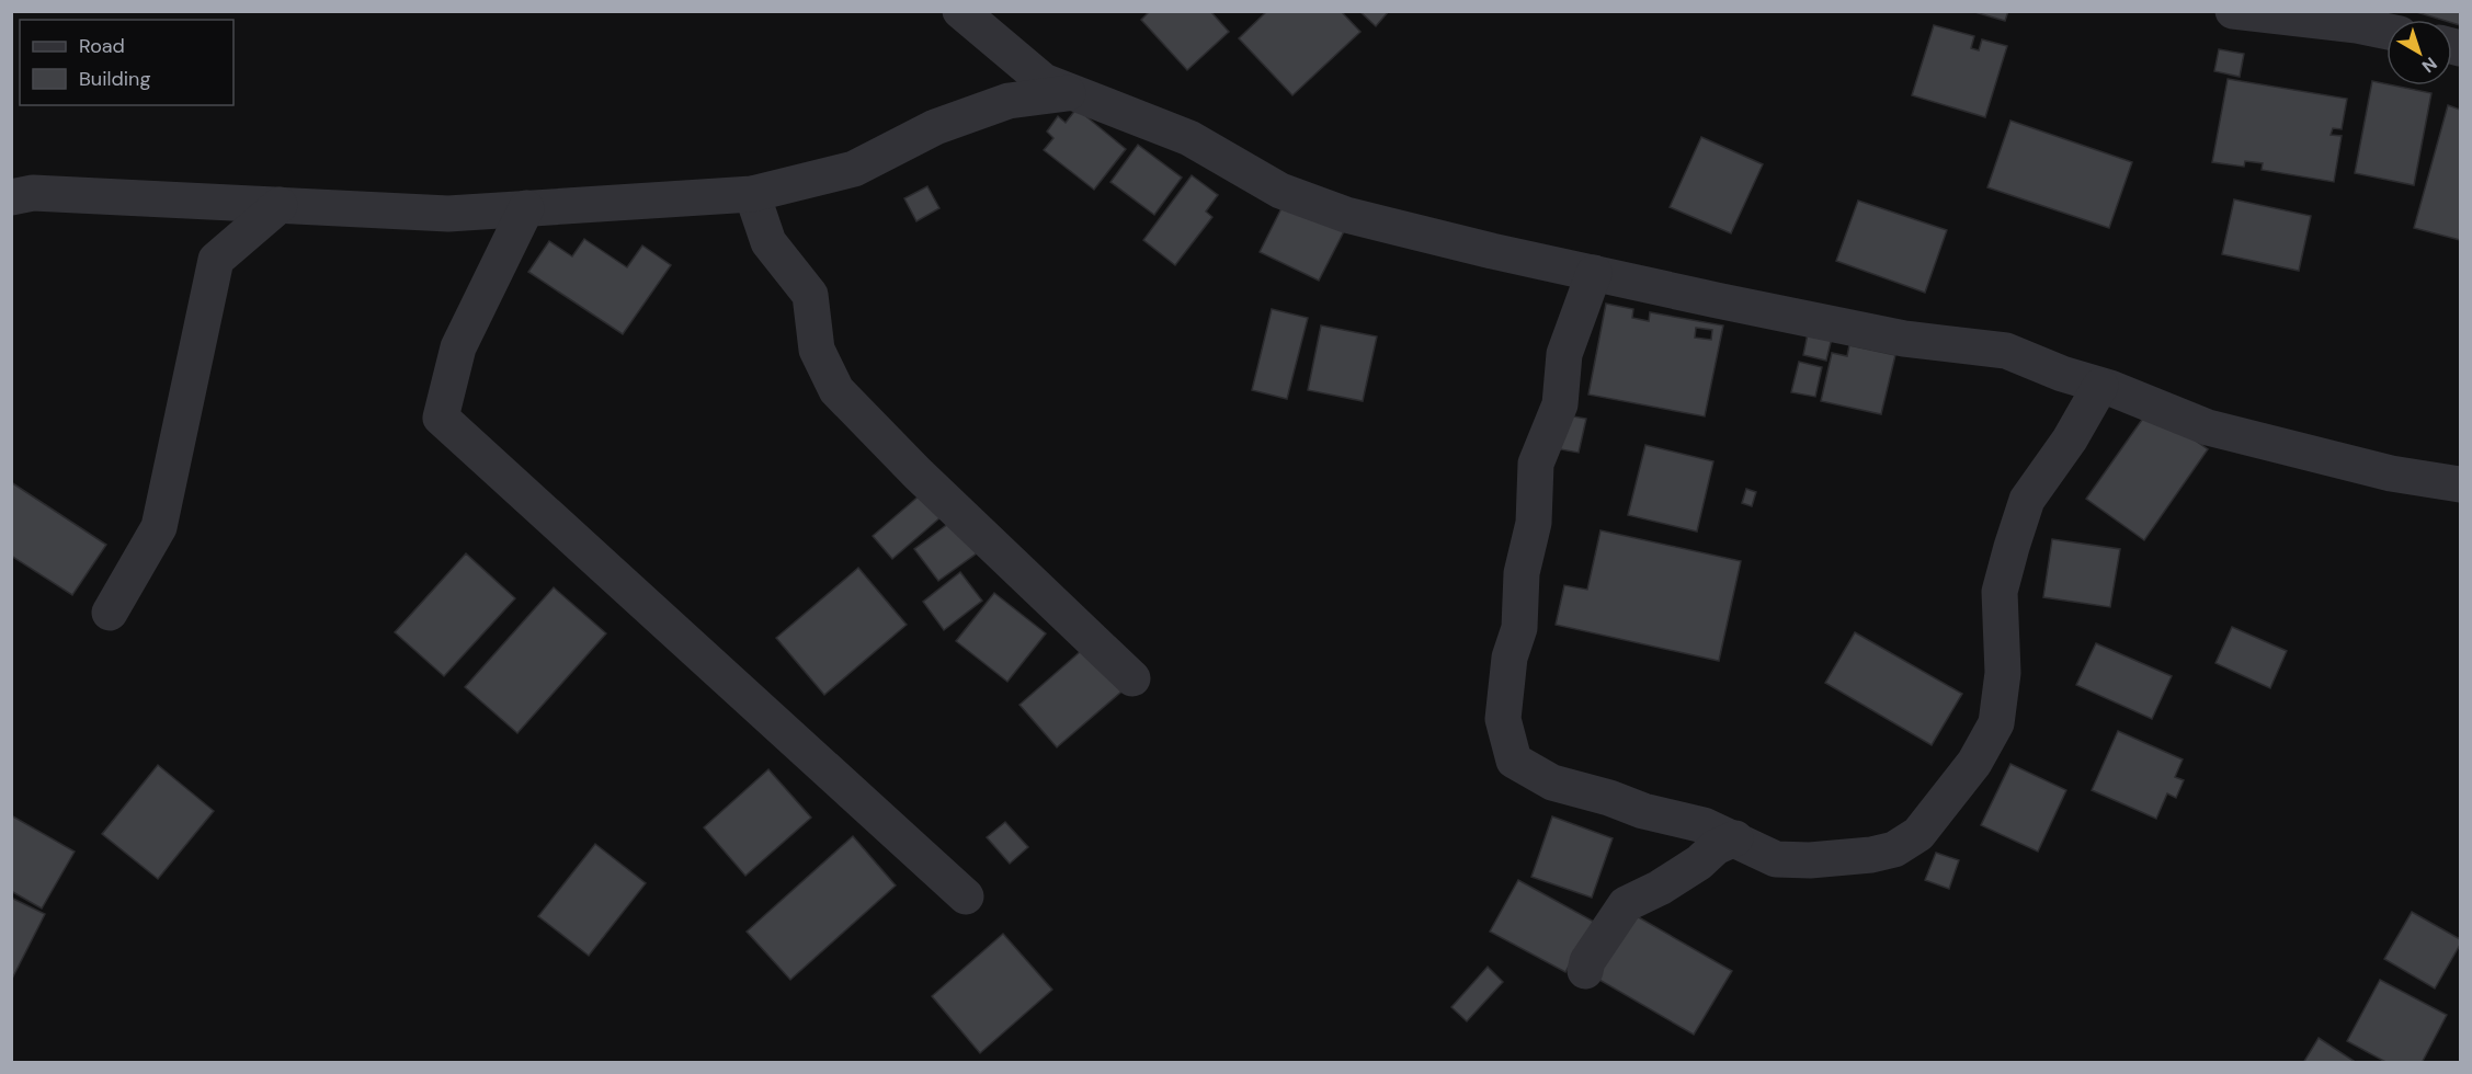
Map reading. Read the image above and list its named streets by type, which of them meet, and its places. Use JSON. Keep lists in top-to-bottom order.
{
  "legend": ["Road", "Building"],
  "north": "bottom right"
}
